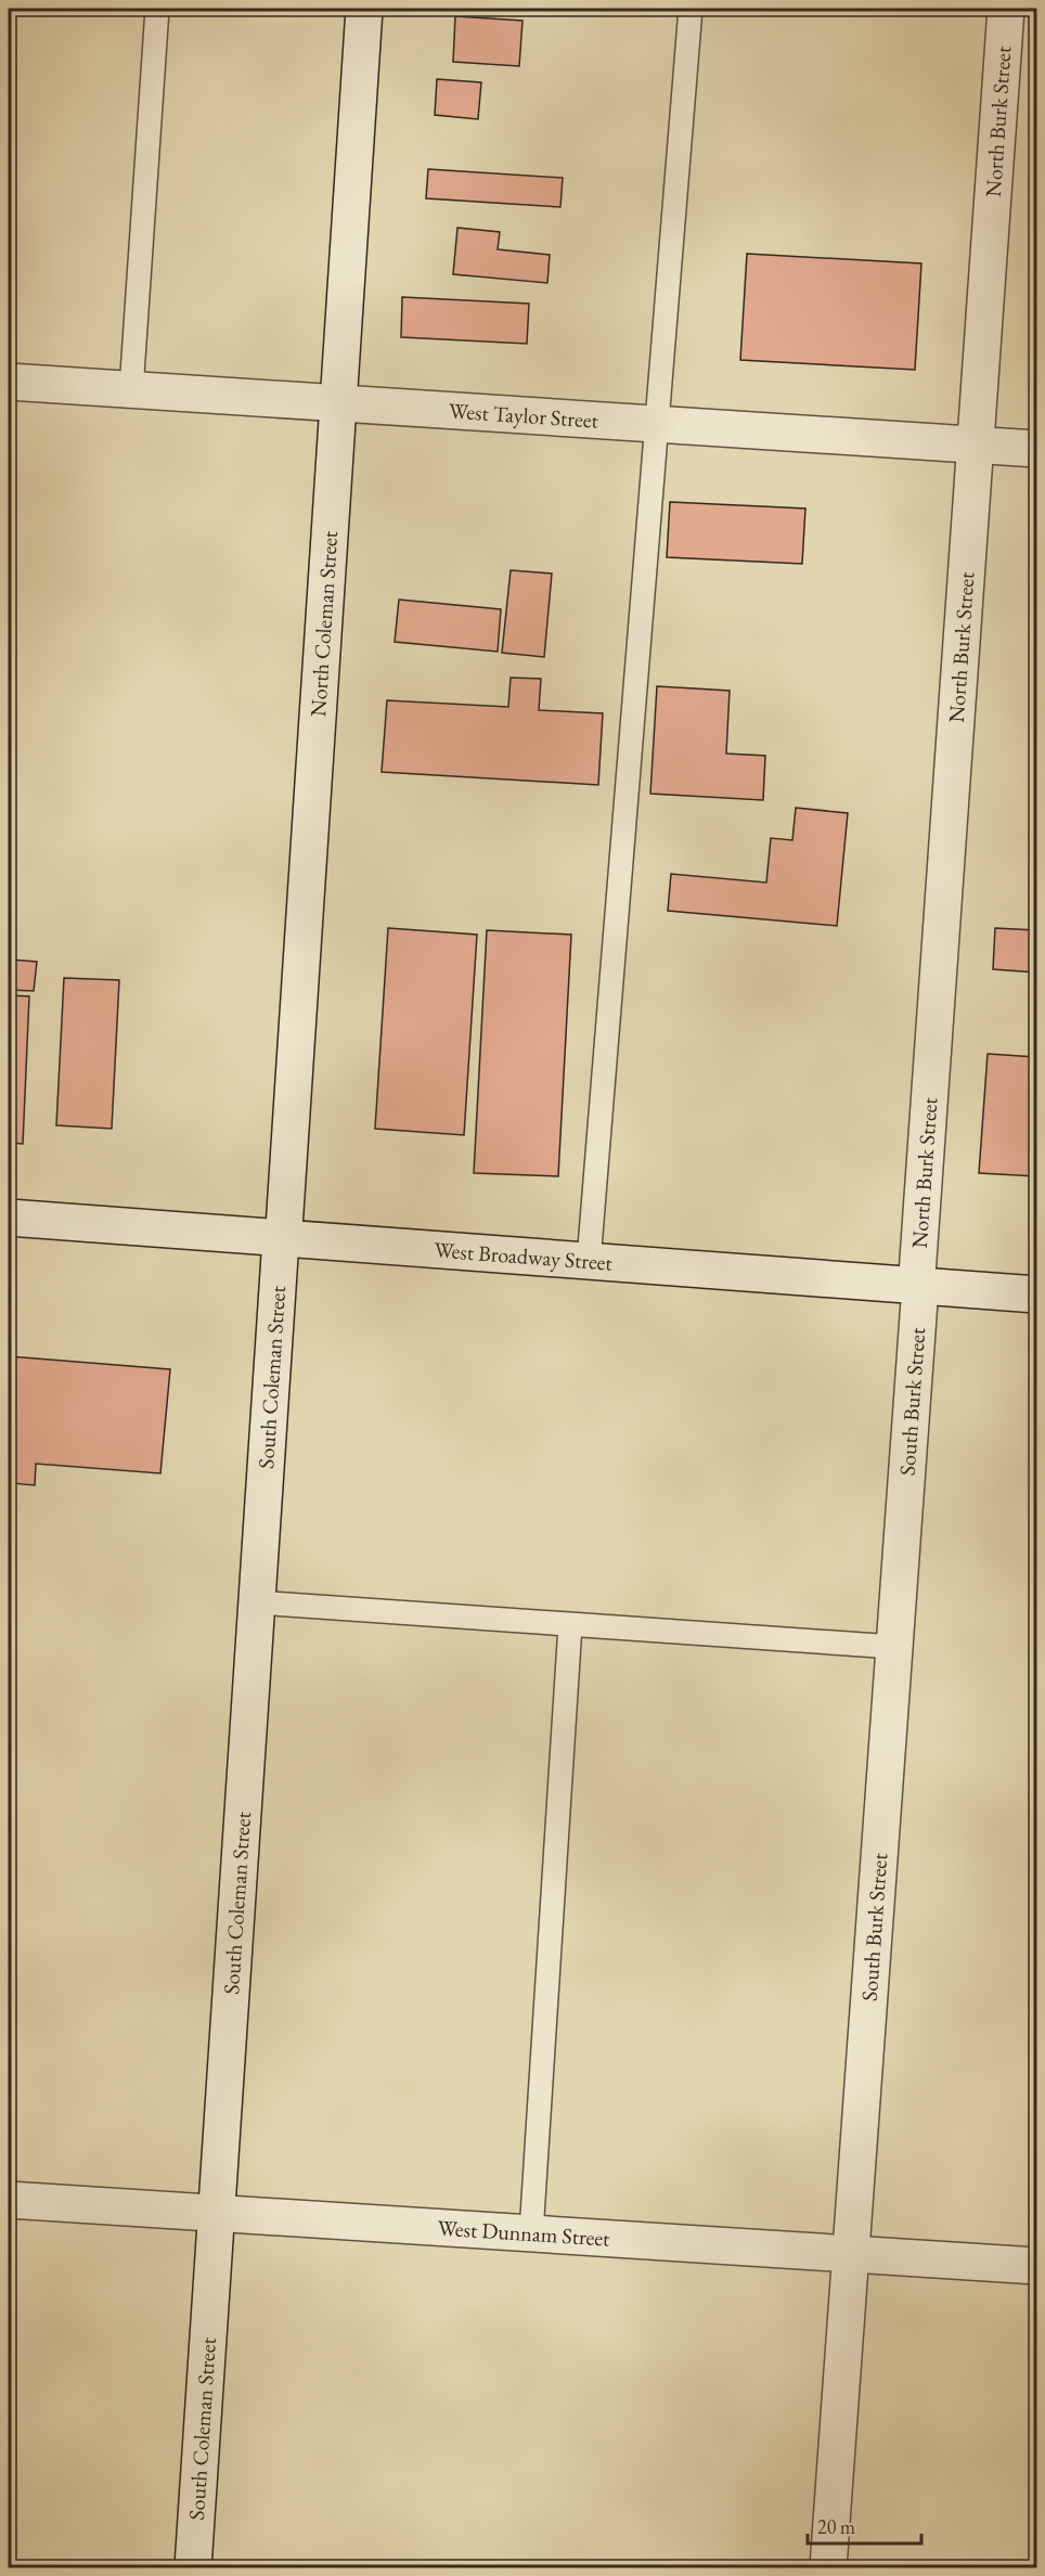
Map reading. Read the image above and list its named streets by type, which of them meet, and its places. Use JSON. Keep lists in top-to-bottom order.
{
  "streets": {
    "street": [
      "North Burk Street",
      "West Taylor Street",
      "North Coleman Street",
      "West Broadway Street",
      "South Coleman Street",
      "South Burk Street",
      "West Dunnam Street"
    ]
  },
  "crossings": [
    ["North Burk Street", "West Taylor Street"],
    ["North Burk Street", "West Broadway Street"],
    ["North Burk Street", "South Burk Street"],
    ["West Taylor Street", "North Coleman Street"],
    ["North Coleman Street", "West Broadway Street"],
    ["North Coleman Street", "South Coleman Street"],
    ["West Broadway Street", "South Coleman Street"],
    ["West Broadway Street", "South Burk Street"],
    ["South Coleman Street", "West Dunnam Street"],
    ["South Burk Street", "West Dunnam Street"]
  ],
  "scale_bar": "20 m"
}
